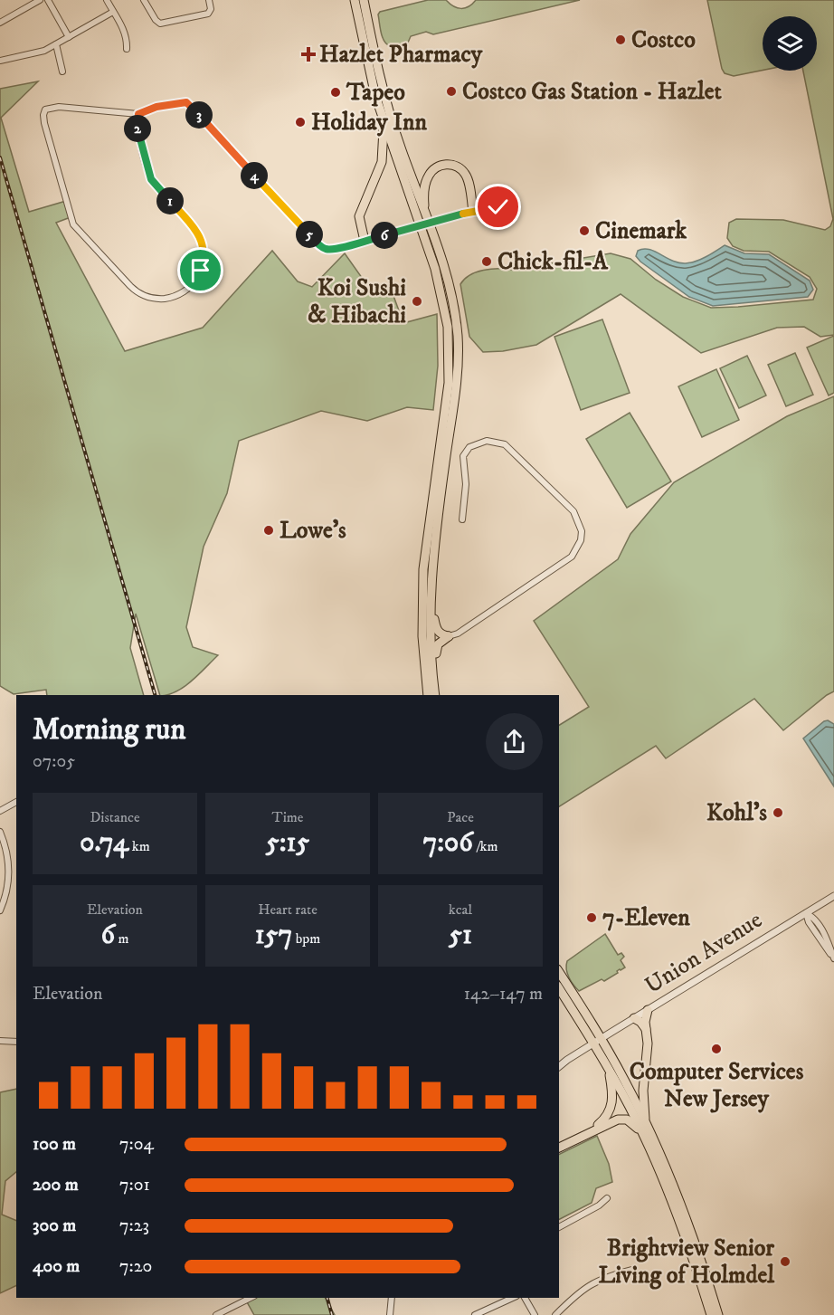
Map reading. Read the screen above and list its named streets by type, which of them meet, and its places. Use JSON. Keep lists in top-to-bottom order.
{
  "streets": {
    "street": ["Union Avenue"]
  },
  "places": {
    "other": [
      "Costco",
      "Costco Gas Station - Hazlet",
      "Tapeo",
      "Holiday Inn",
      "Cinemark",
      "Chick-fil-A",
      "Koi Sushi & Hibachi",
      "Lowe's",
      "Kohl's",
      "7-Eleven",
      "Computer Services New Jersey",
      "Brightview Senior Living of Holmdel"
    ],
    "health": ["Hazlet Pharmacy"]
  },
  "page": {
    "pins": [
      "3",
      "2",
      "4",
      "1",
      "5",
      "6"
    ],
    "heading": ["Morning run", "07:05"],
    "stats": [
      ["Distance", "0.74 km"],
      ["Time", "5:15"],
      ["Pace", "7:06 /km"],
      ["Elevation", "6 m"],
      ["Heart rate", "157 bpm"],
      ["kcal", "51"]
    ],
    "chart": ["Elevation", "142–147 m"],
    "list": [
      {
        "name": "100 m",
        "note": "7:04"
      },
      {
        "name": "200 m",
        "note": "7:01"
      },
      {
        "name": "300 m",
        "note": "7:23"
      },
      {
        "name": "400 m",
        "note": "7:20"
      }
    ]
  }
}
